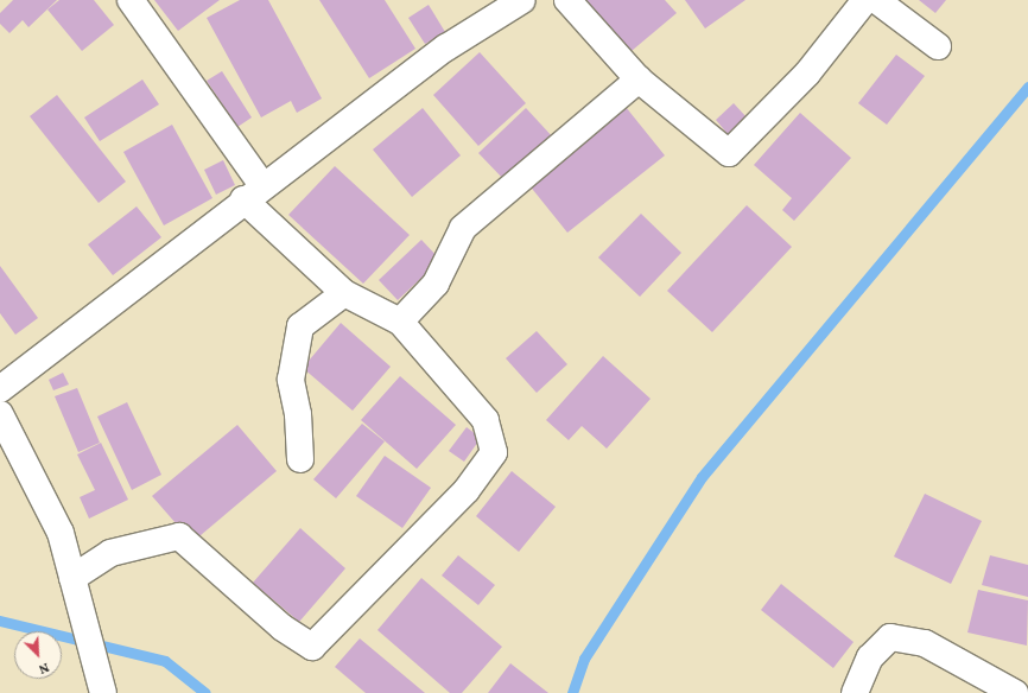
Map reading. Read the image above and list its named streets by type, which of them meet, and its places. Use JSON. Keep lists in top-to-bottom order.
{
  "north": "bottom right"
}
